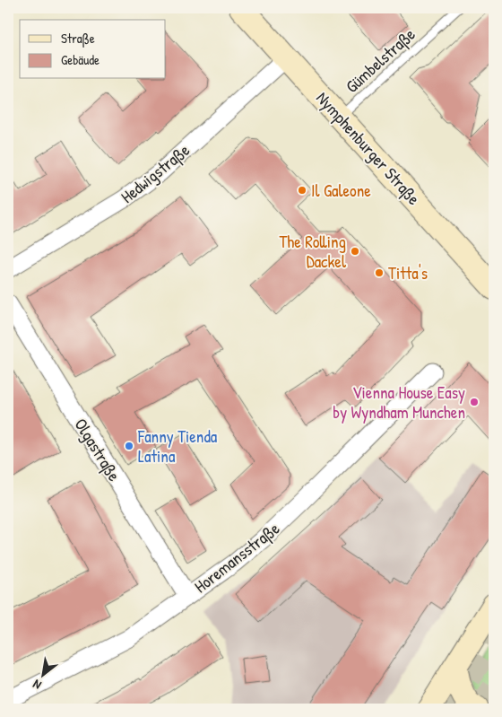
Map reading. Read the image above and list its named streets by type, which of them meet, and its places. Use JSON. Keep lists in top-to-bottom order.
{
  "streets": {
    "main road": ["Nymphenburger Straße"],
    "street": ["Hedwigstraße", "Olgastraße", "Horemansstraße"],
    "lane": ["Gümbelstraße"]
  },
  "crossings": [
    ["Gümbelstraße", "Nymphenburger Straße"],
    ["Nymphenburger Straße", "Hedwigstraße"],
    ["Olgastraße", "Horemansstraße"]
  ],
  "places": [
    "Il Galeone",
    "The Rolling Dackel",
    "Titta's",
    "Vienna House Easy by Wyndham Munchen",
    "Fanny Tienda Latina"
  ],
  "legend": ["Straße", "Gebäude"],
  "north": "bottom left"
}
